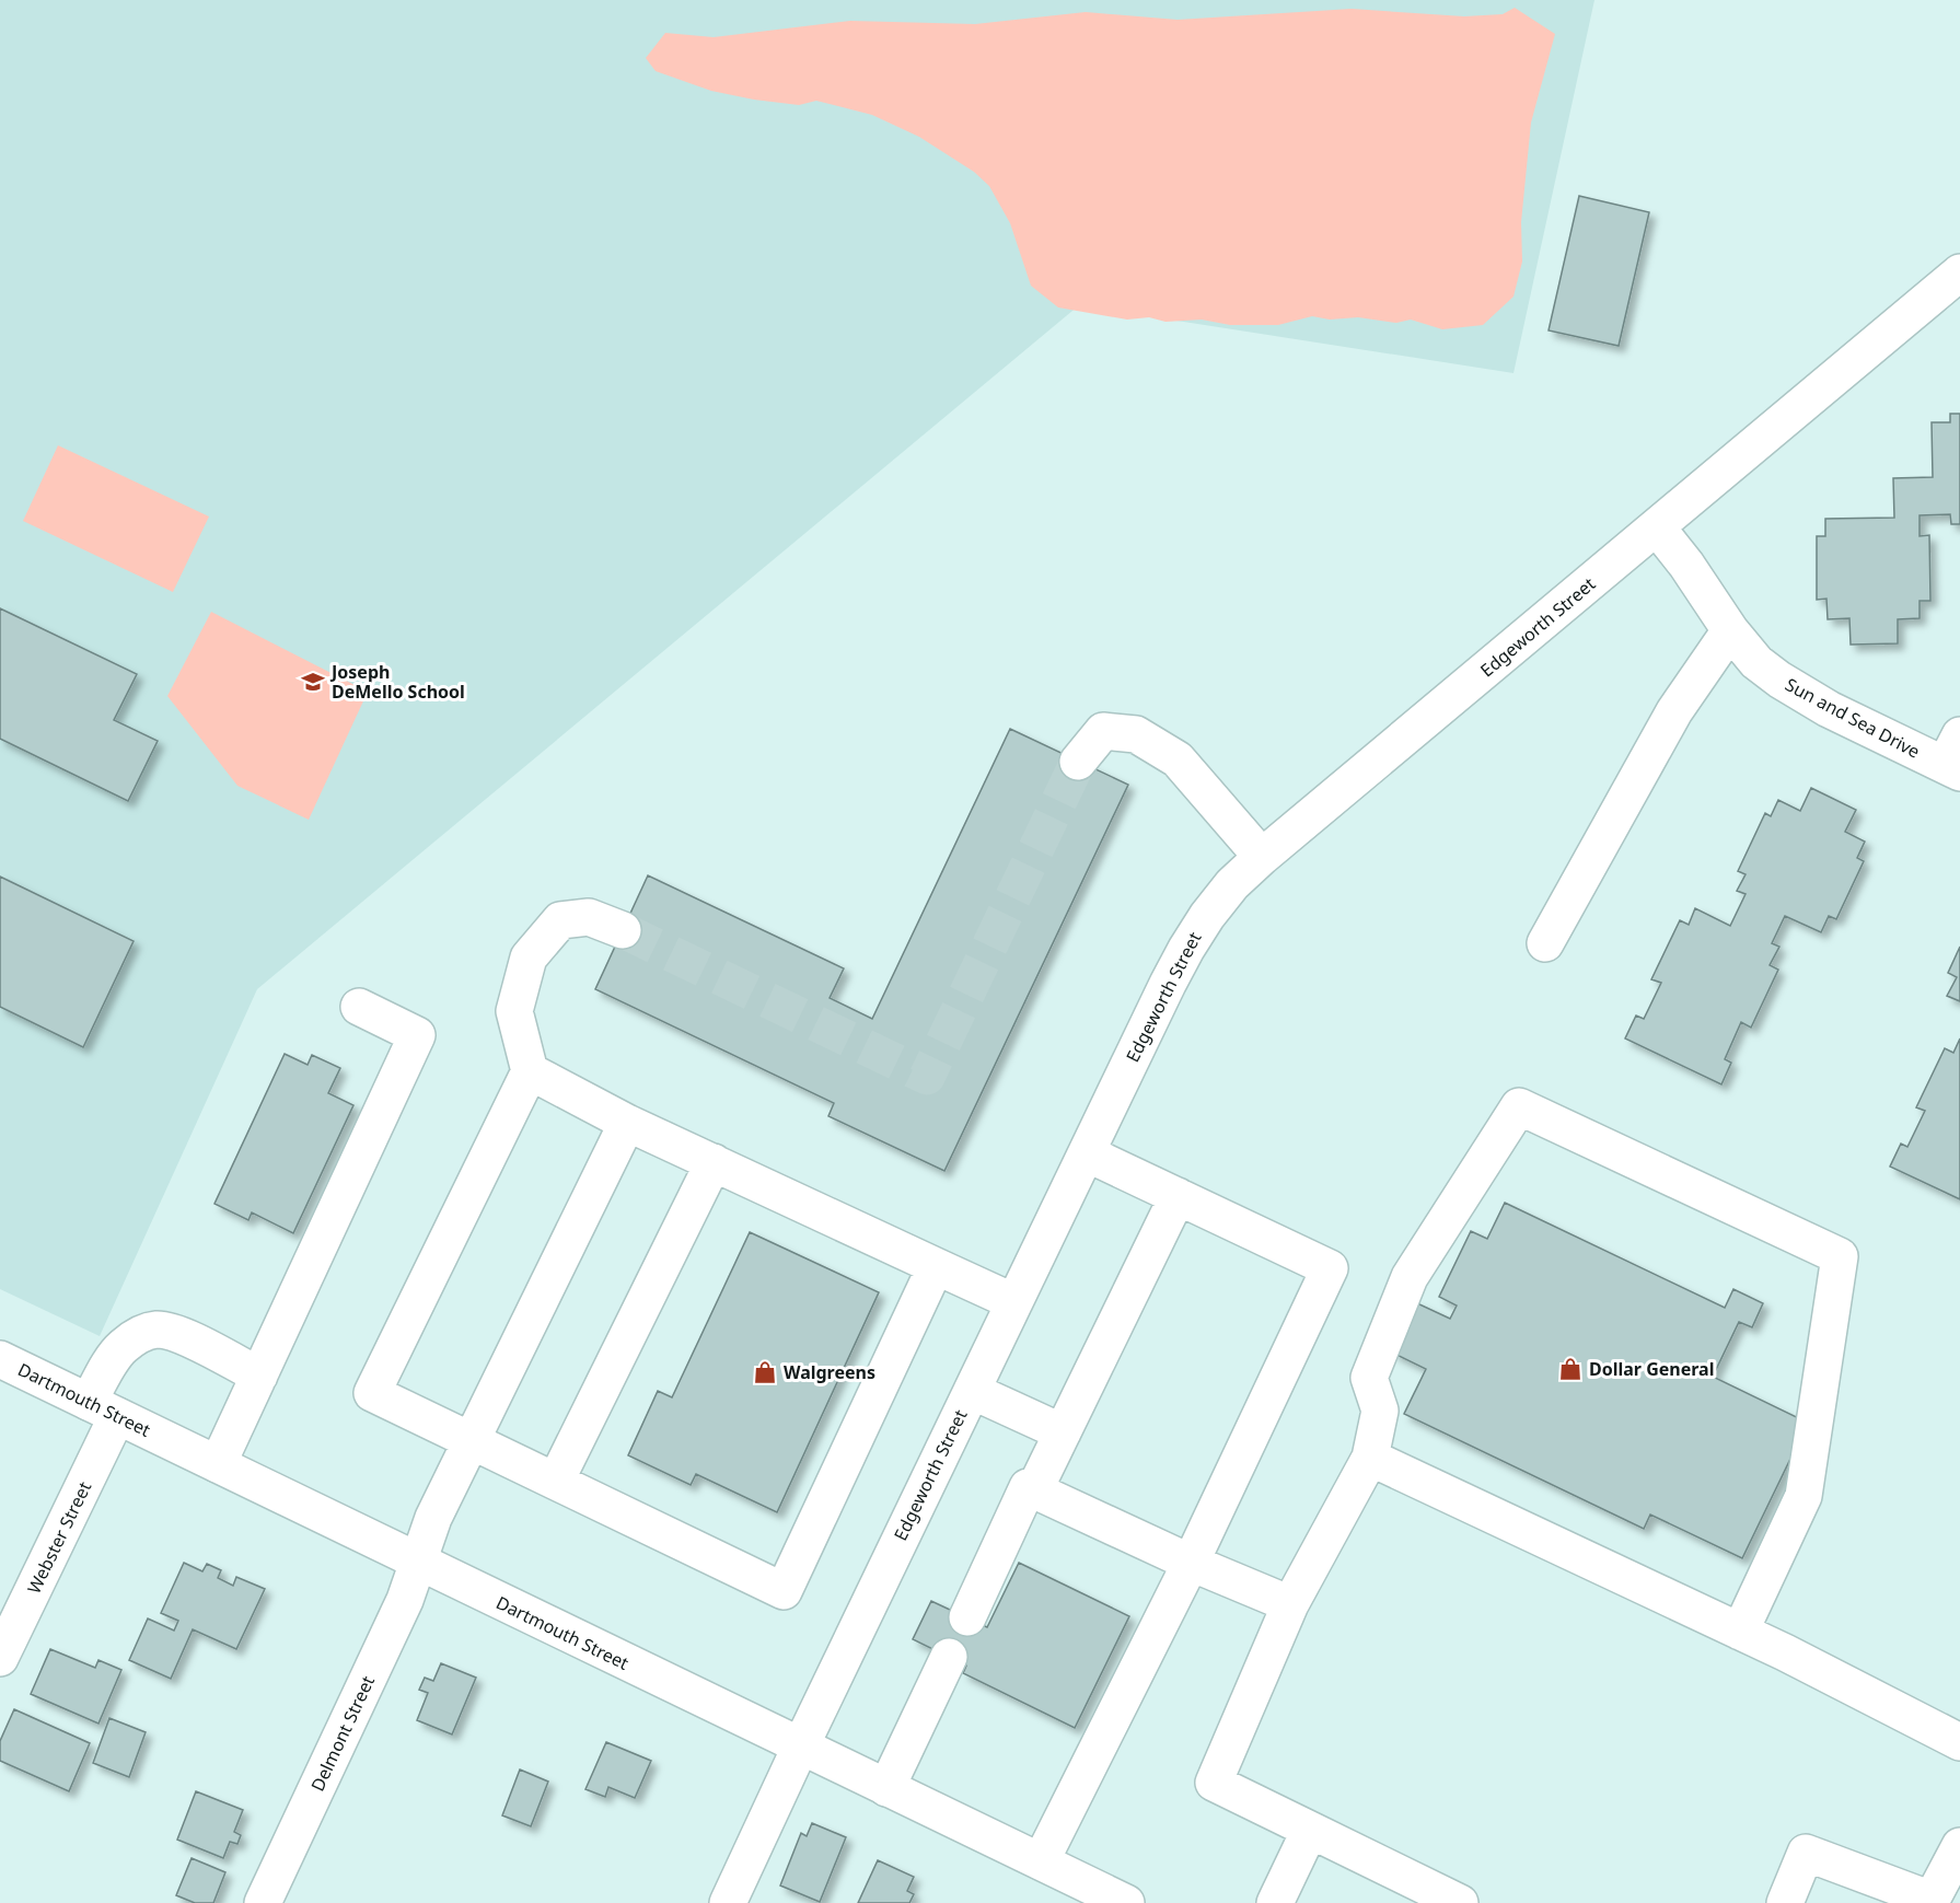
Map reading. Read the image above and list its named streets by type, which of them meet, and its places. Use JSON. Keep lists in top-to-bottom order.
{
  "streets": {
    "street": [
      "Edgeworth Street",
      "Sun and Sea Drive",
      "Dartmouth Street",
      "Webster Street",
      "Delmont Street"
    ]
  },
  "crossings": [
    ["Edgeworth Street", "Sun and Sea Drive"],
    ["Edgeworth Street", "Dartmouth Street"],
    ["Dartmouth Street", "Webster Street"],
    ["Dartmouth Street", "Delmont Street"]
  ],
  "places": {
    "school or university": ["Joseph DeMello School"],
    "shop": ["Dollar General", "Walgreens"]
  }
}
